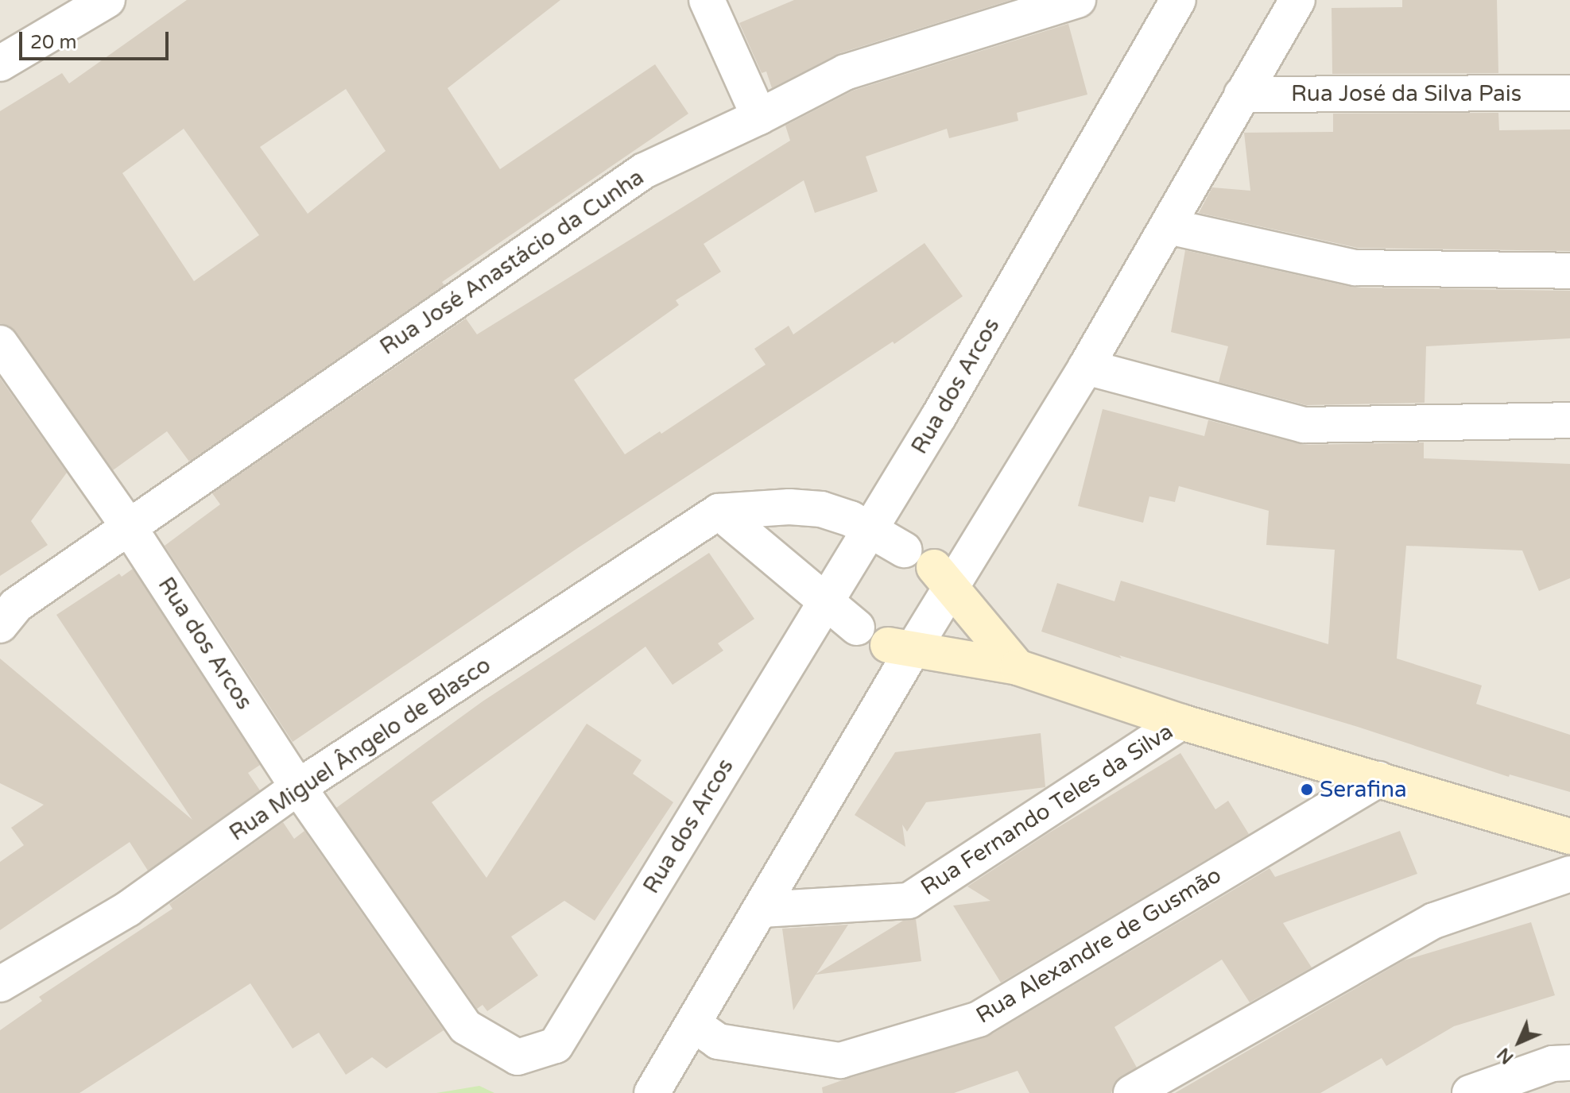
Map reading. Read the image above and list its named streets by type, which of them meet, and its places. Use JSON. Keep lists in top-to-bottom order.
{
  "streets": {
    "street": [
      "Rua José da Silva Pais",
      "Rua José Anastácio da Cunha",
      "Rua dos Arcos",
      "Rua Miguel Ângelo de Blasco",
      "Rua Fernando Teles da Silva",
      "Rua Alexandre de Gusmão"
    ]
  },
  "crossings": [
    ["Rua José Anastácio da Cunha", "Rua dos Arcos"],
    ["Rua dos Arcos", "Rua Miguel Ângelo de Blasco"]
  ],
  "places": ["Serafina"],
  "scale_bar": "20 m",
  "north": "bottom left"
}
